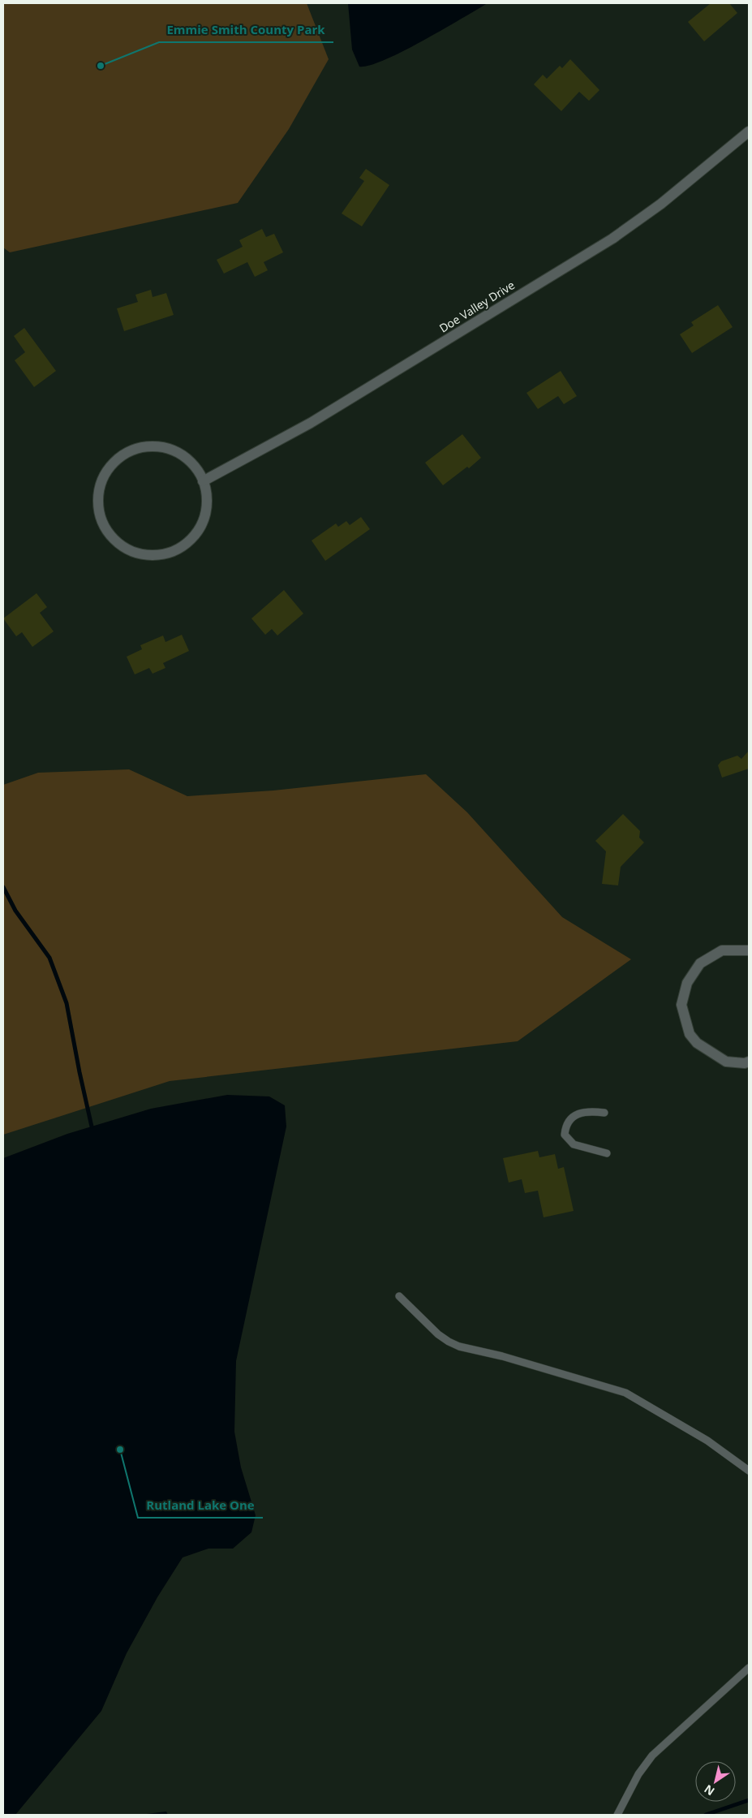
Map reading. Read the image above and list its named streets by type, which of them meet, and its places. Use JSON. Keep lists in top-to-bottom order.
{
  "streets": {
    "street": ["Doe Valley Drive"]
  },
  "places": ["Emmie Smith County Park", "Rutland Lake One"],
  "north": "bottom left"
}
